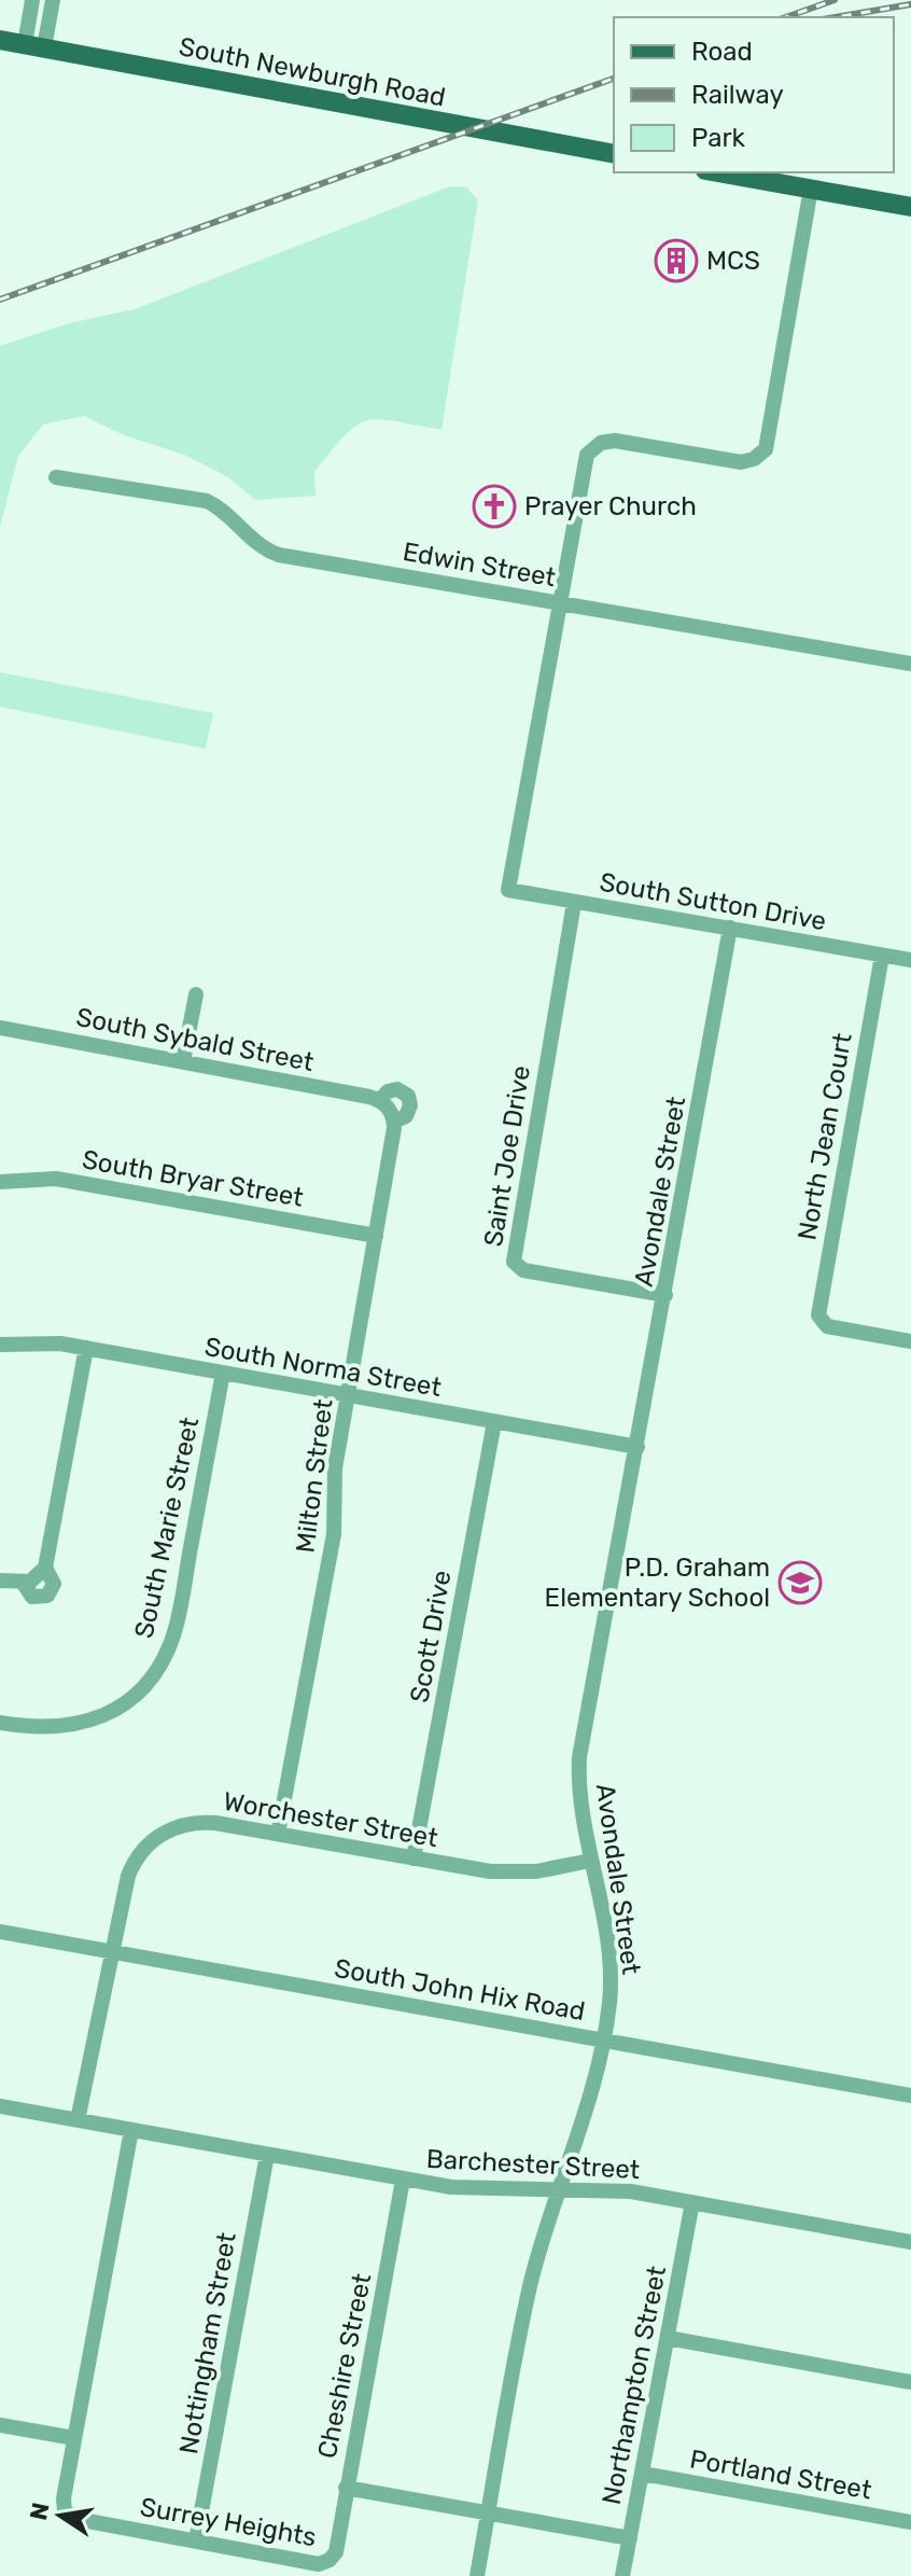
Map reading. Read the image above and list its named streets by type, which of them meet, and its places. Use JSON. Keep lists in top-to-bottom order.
{
  "streets": {
    "main road": ["South Newburgh Road"],
    "street": [
      "Edwin Street",
      "South Sutton Drive",
      "South Sybald Street",
      "North Jean Court",
      "Saint Joe Drive",
      "South Bryar Street",
      "Avondale Street",
      "South Norma Street",
      "Milton Street",
      "South Marie Street",
      "Scott Drive",
      "Worchester Street",
      "South John Hix Road",
      "Barchester Street",
      "Nottingham Street",
      "Cheshire Street",
      "Northampton Street",
      "Portland Street",
      "Surrey Heights"
    ]
  },
  "crossings": [
    ["Edwin Street", "South Sutton Drive"],
    ["South Sutton Drive", "North Jean Court"],
    ["South Sutton Drive", "Saint Joe Drive"],
    ["South Sutton Drive", "Avondale Street"],
    ["South Sybald Street", "Milton Street"],
    ["Saint Joe Drive", "Avondale Street"],
    ["South Bryar Street", "Milton Street"],
    ["Avondale Street", "South Norma Street"],
    ["Avondale Street", "Worchester Street"],
    ["Avondale Street", "South John Hix Road"],
    ["Avondale Street", "Barchester Street"],
    ["South Norma Street", "Milton Street"],
    ["South Norma Street", "South Marie Street"],
    ["South Norma Street", "Scott Drive"],
    ["Milton Street", "Worchester Street"],
    ["Scott Drive", "Worchester Street"],
    ["Worchester Street", "South John Hix Road"],
    ["Worchester Street", "Barchester Street"],
    ["Barchester Street", "Nottingham Street"],
    ["Barchester Street", "Cheshire Street"],
    ["Barchester Street", "Northampton Street"],
    ["Nottingham Street", "Surrey Heights"],
    ["Cheshire Street", "Surrey Heights"],
    ["Northampton Street", "Portland Street"]
  ],
  "places": {
    "building": ["MCS"],
    "church": ["Prayer Church"],
    "school or university": ["P.D. Graham Elementary School"]
  },
  "legend": ["Road", "Railway", "Park"],
  "north": "left"
}
